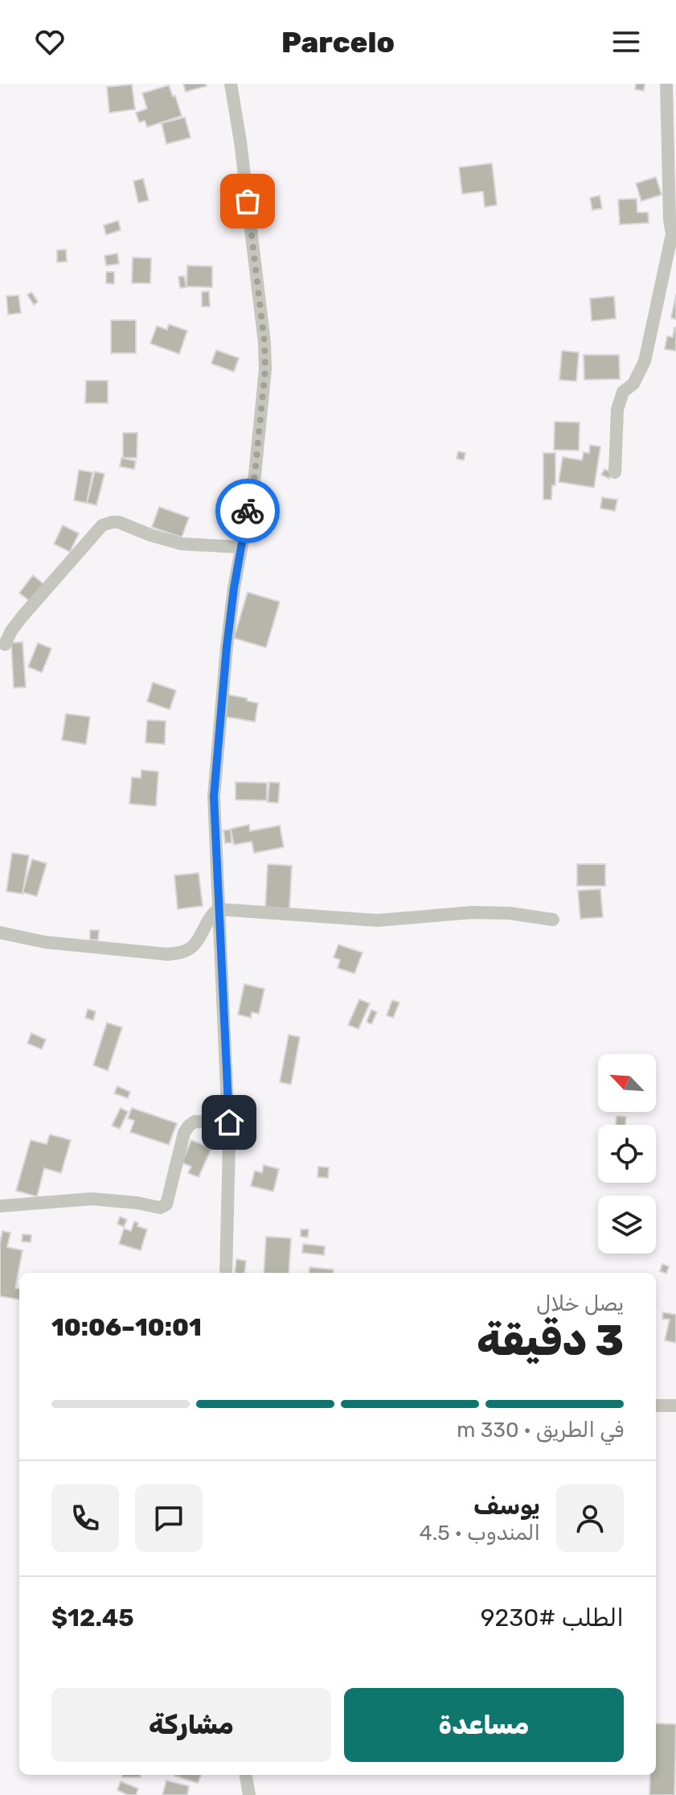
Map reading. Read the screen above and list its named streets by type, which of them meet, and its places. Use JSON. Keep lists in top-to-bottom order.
{
  "north": "top left",
  "page": {
    "header": "Parcelo",
    "heading": ["3 دقيقة", "يصل خلال", "10:01–10:06"],
    "panel": [
      "يوسف",
      "المندوب · 4.5",
      "الطلب #9230",
      "$12.45"
    ],
    "bar": "في الطريق · 330 m",
    "buttons": ["مساعدة", "مشاركة"]
  }
}
